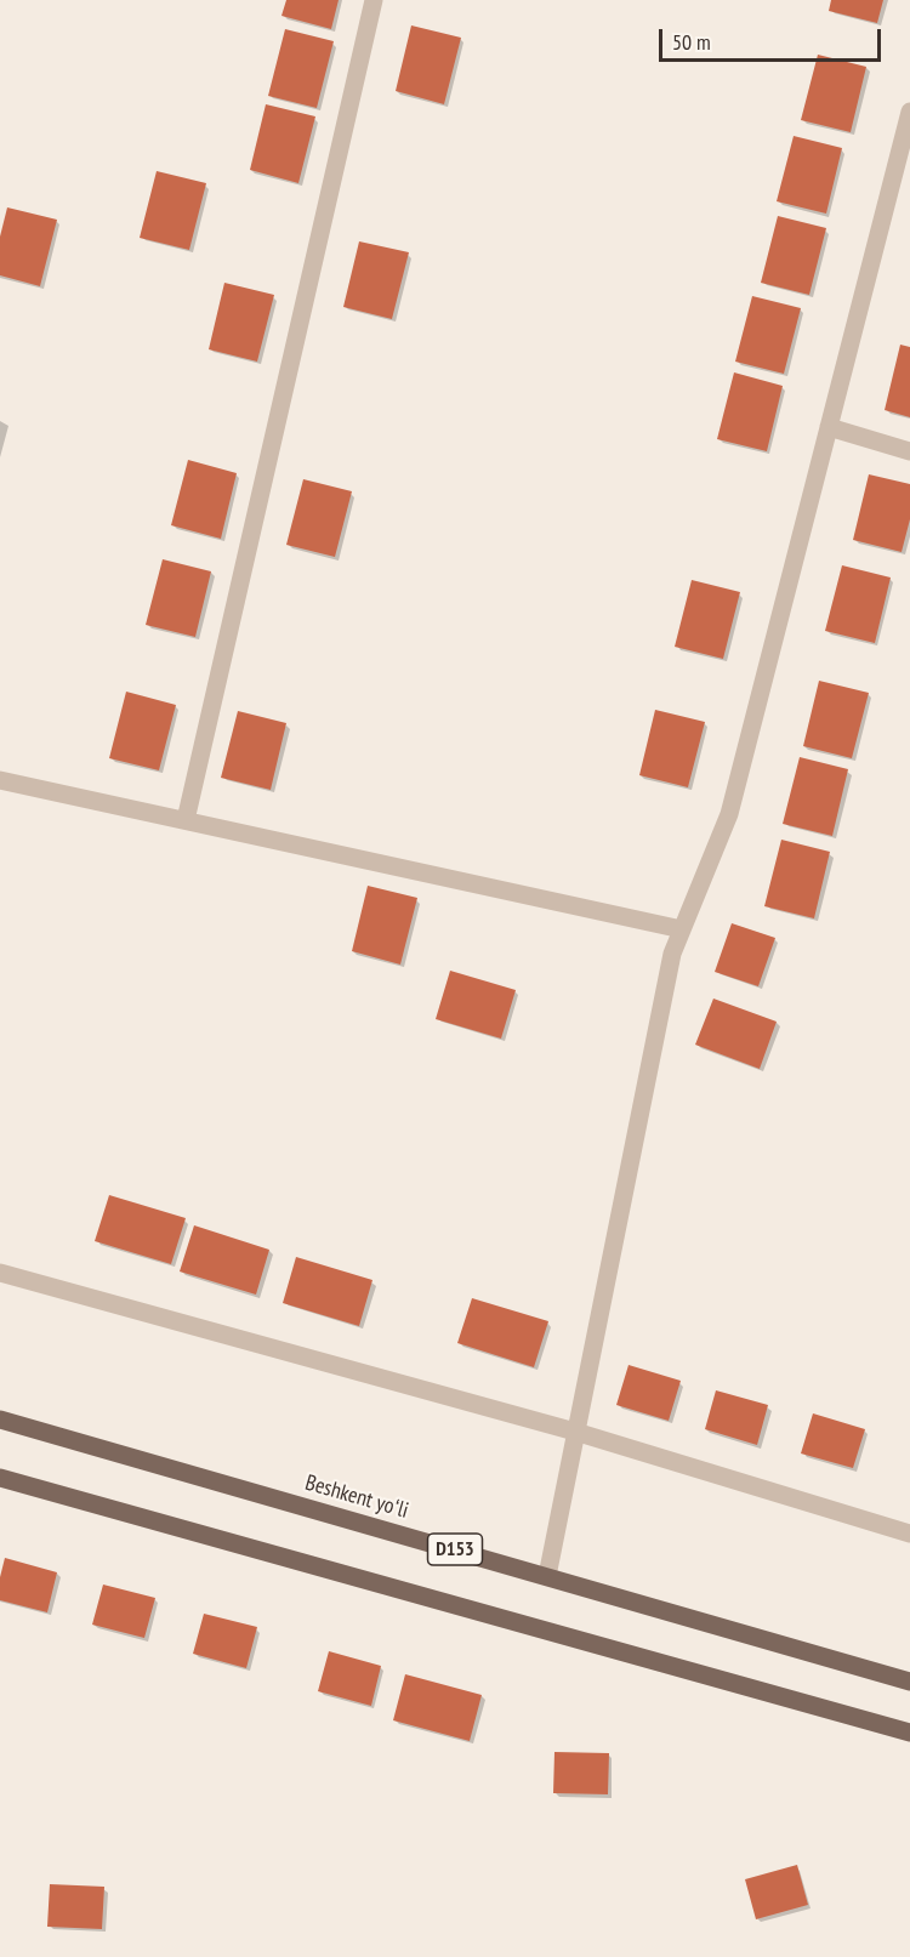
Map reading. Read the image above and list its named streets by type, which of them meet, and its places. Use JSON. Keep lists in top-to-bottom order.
{
  "streets": {
    "main road": ["Beshkent yoʻli", "D153"]
  },
  "scale_bar": "50 m"
}
